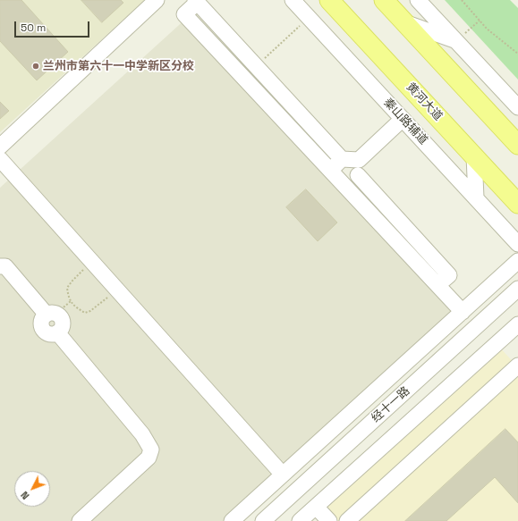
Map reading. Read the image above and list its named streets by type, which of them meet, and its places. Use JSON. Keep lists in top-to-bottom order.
{
  "streets": {
    "main road": ["黄河大道"],
    "street": ["秦山路辅道", "经十一路"]
  },
  "places": ["兰州市第六十一中学新区分校"],
  "scale_bar": "50 m",
  "north": "bottom left"
}
